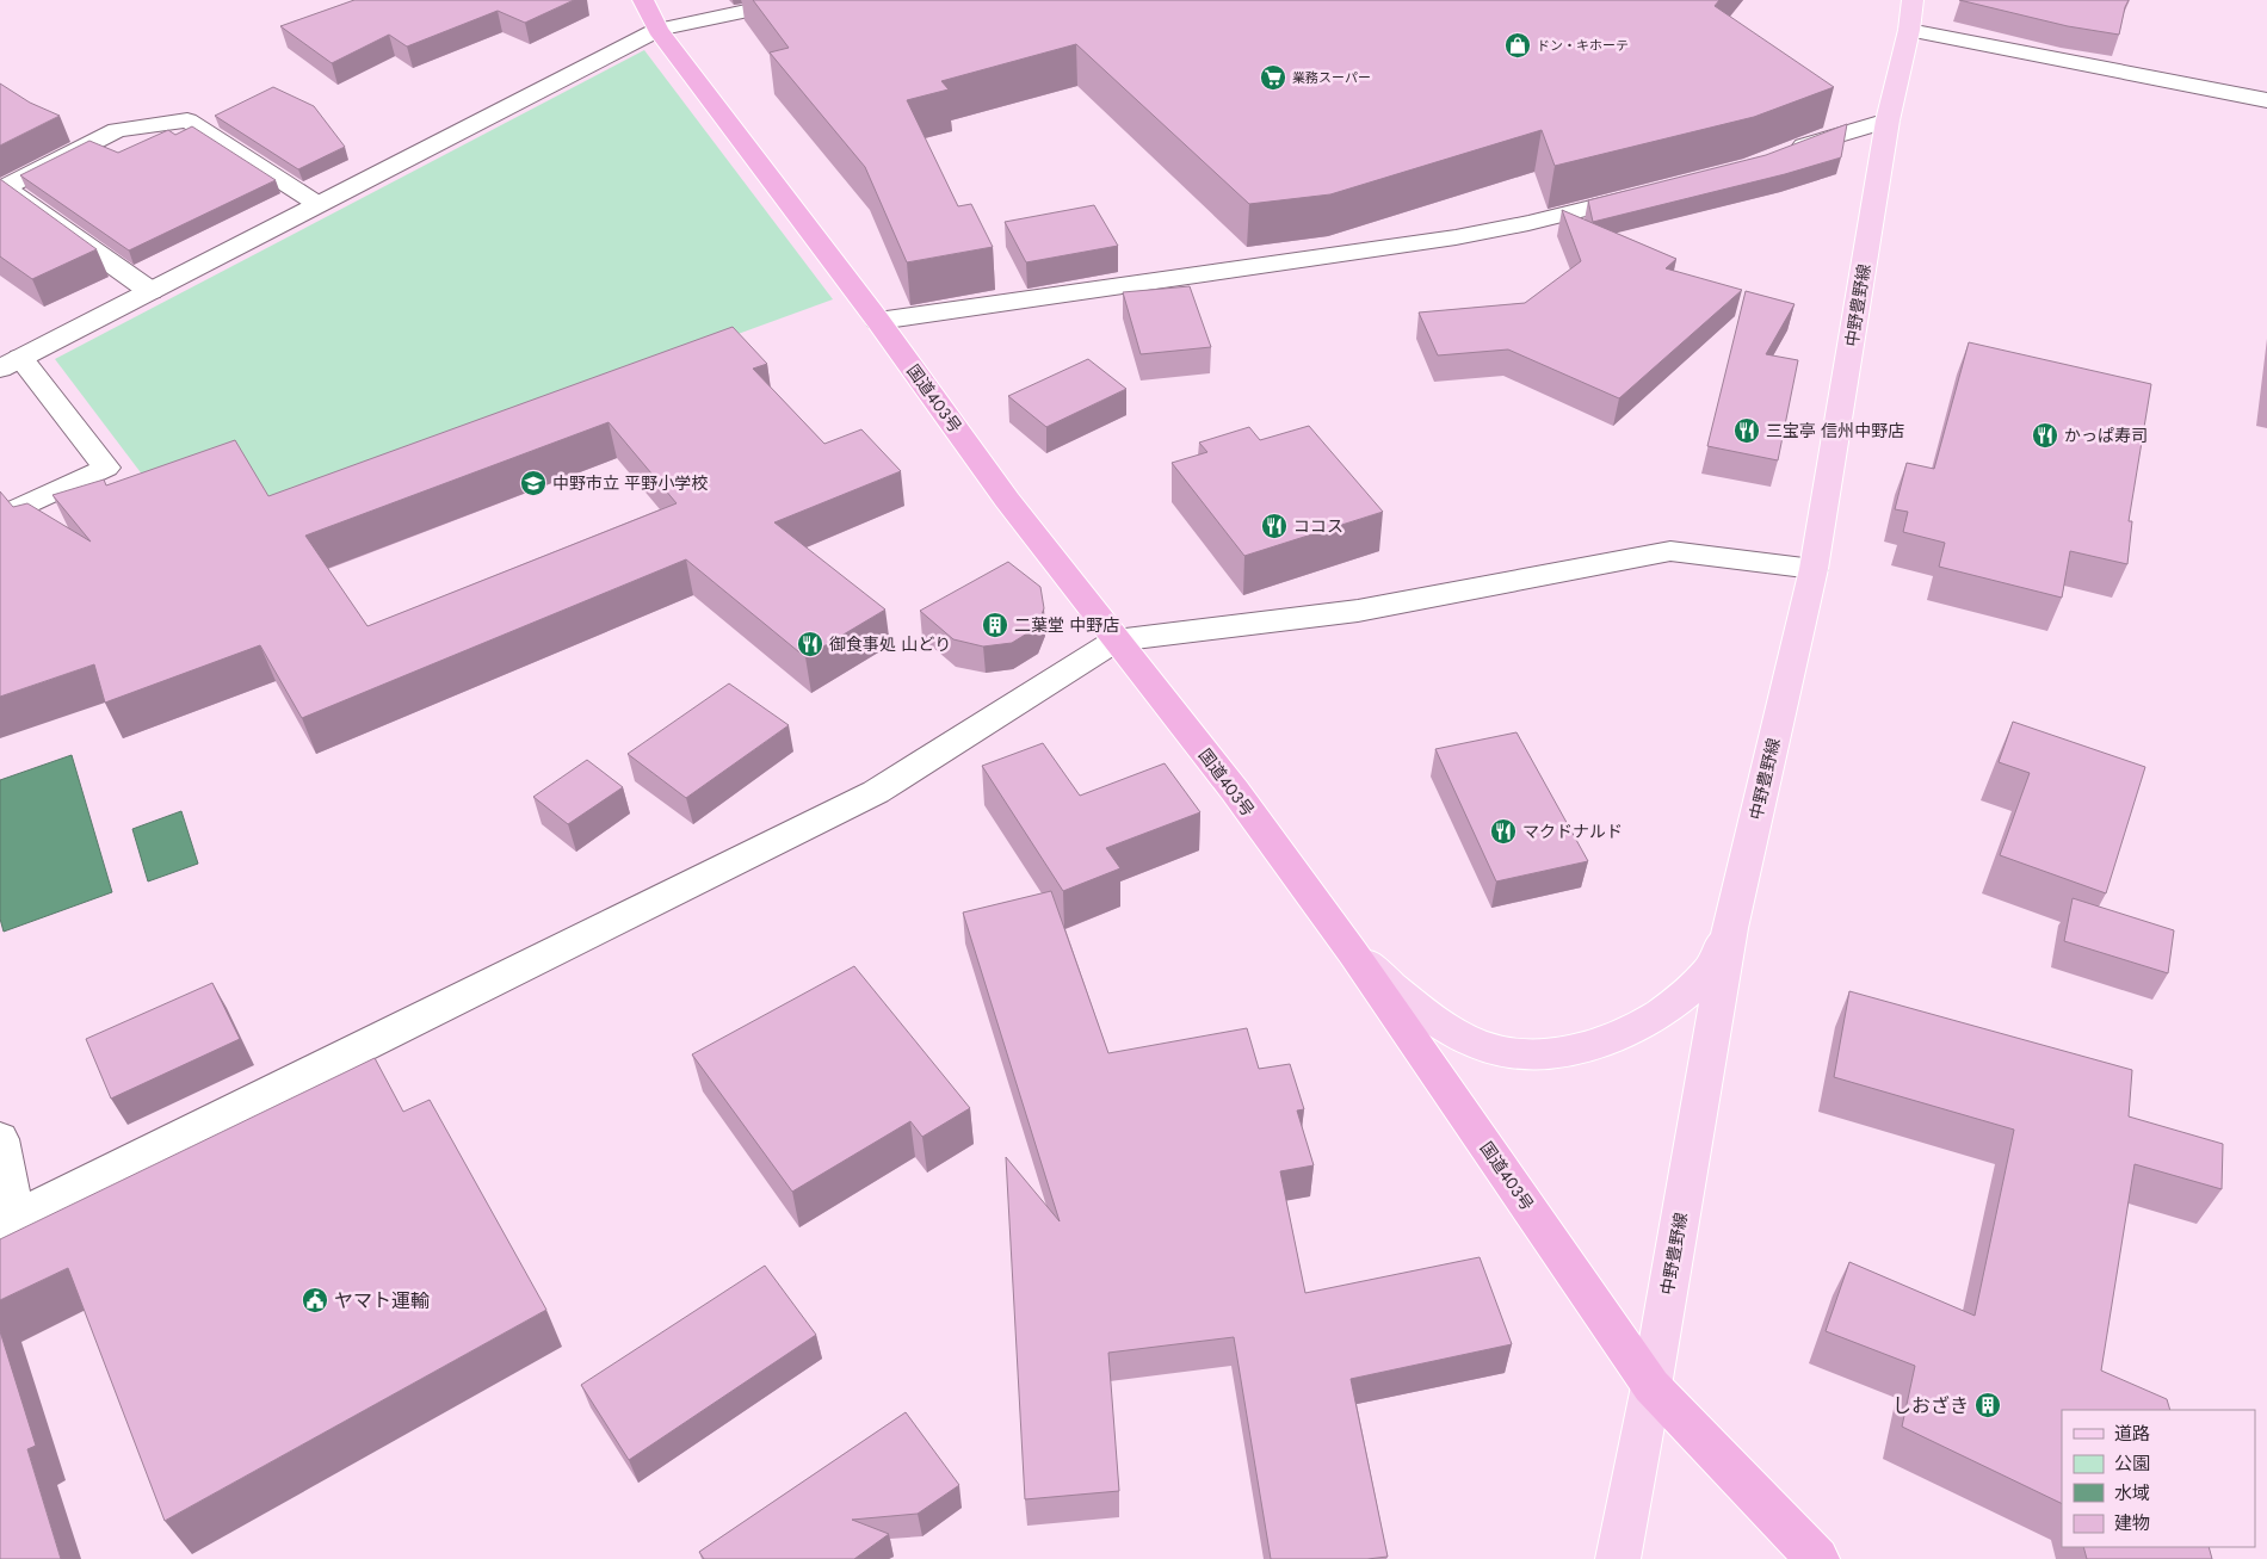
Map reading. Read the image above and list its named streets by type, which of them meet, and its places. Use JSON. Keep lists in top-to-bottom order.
{
  "streets": {
    "highway": ["国道403号"],
    "main road": ["中野豊野線"]
  },
  "crossings": [
    ["中野豊野線", "国道403号"]
  ],
  "places": {
    "shop": ["ドン・キホーテ"],
    "supermarket": ["業務スーパー"],
    "restaurant": [
      "三宝亭 信州中野店",
      "かっぱ寿司",
      "ココス",
      "御食事処 山どり",
      "マクドナルド"
    ],
    "school or university": ["中野市立 平野小学校"],
    "building": ["二葉堂 中野店", "しおざき"],
    "public building": ["ヤマト運輸"]
  },
  "legend": [
    "道路",
    "公園",
    "水域",
    "建物"
  ]
}
